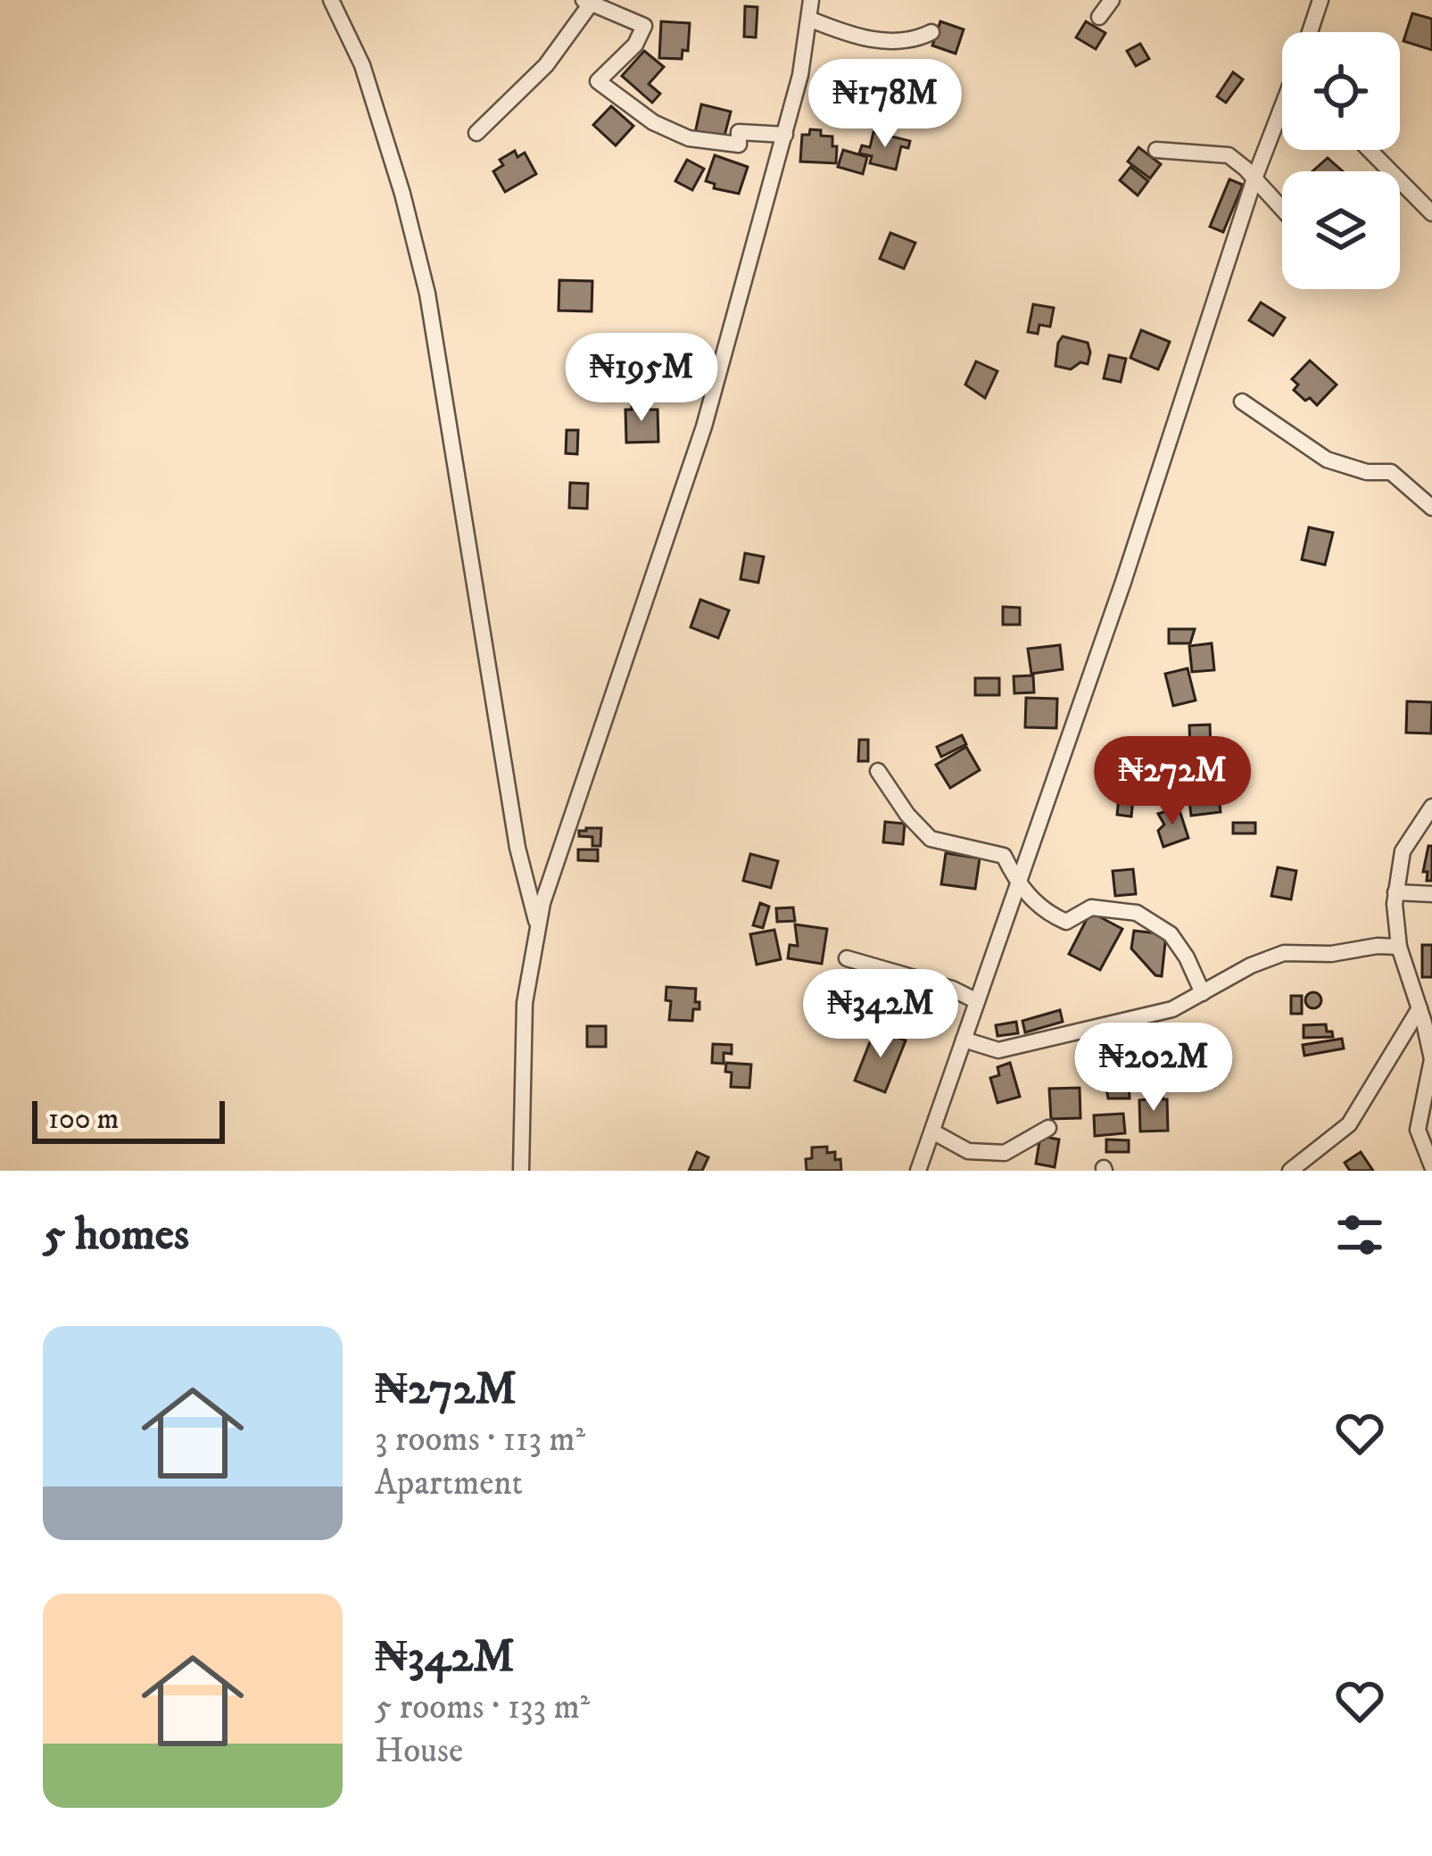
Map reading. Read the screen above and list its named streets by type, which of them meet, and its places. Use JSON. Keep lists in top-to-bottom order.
{
  "scale_bar": "100 m",
  "page": {
    "price": [
      "₦178M",
      "₦195M",
      "₦272M",
      "₦342M",
      "₦202M"
    ],
    "scale": "100 m",
    "heading": "5 homes",
    "list": [
      {
        "name": "₦272M",
        "note": "3 rooms · 113 m² · Apartment"
      },
      {
        "name": "₦342M",
        "note": "5 rooms · 133 m² · House"
      }
    ]
  }
}
